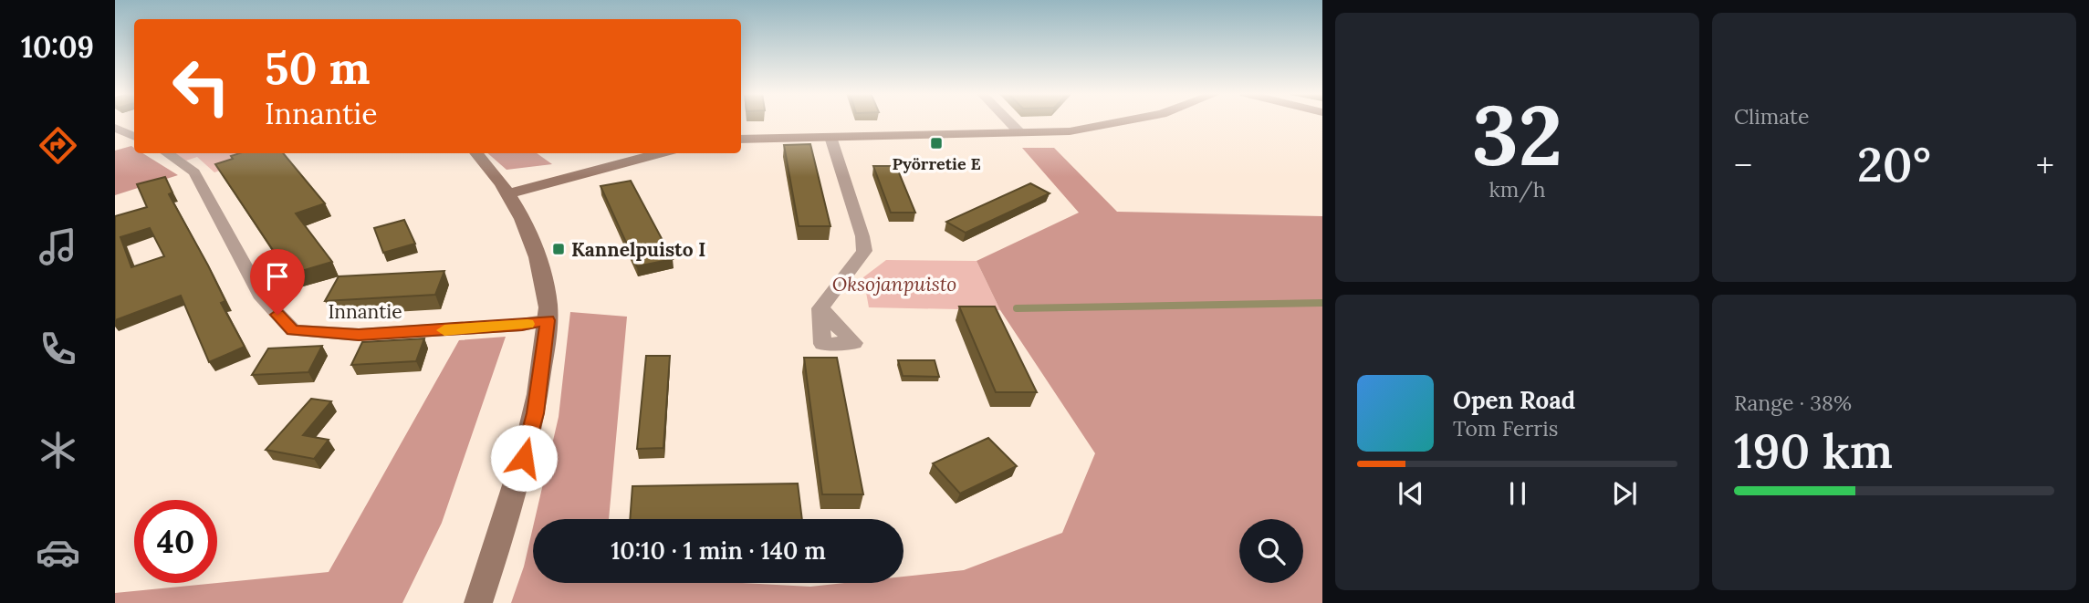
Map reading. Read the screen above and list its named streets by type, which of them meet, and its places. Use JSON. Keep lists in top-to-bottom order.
{
  "streets": {
    "street": ["Innantie"]
  },
  "parks": ["Oksojanpuisto"],
  "places": {
    "transit": ["Pyörretie E", "Kannelpuisto I"]
  },
  "page": {
    "tabs": "10:09",
    "tile": [
      ["32", "km/h"],
      "Climate",
      ["Range · 38%", "190 km"]
    ],
    "turn": ["50 m", "Innantie"],
    "heat": ["−", "20°", "+"],
    "song": ["Open Road", "Tom Ferris"],
    "limit": "40",
    "trip": "10:10 · 1 min · 140 m"
  }
}
